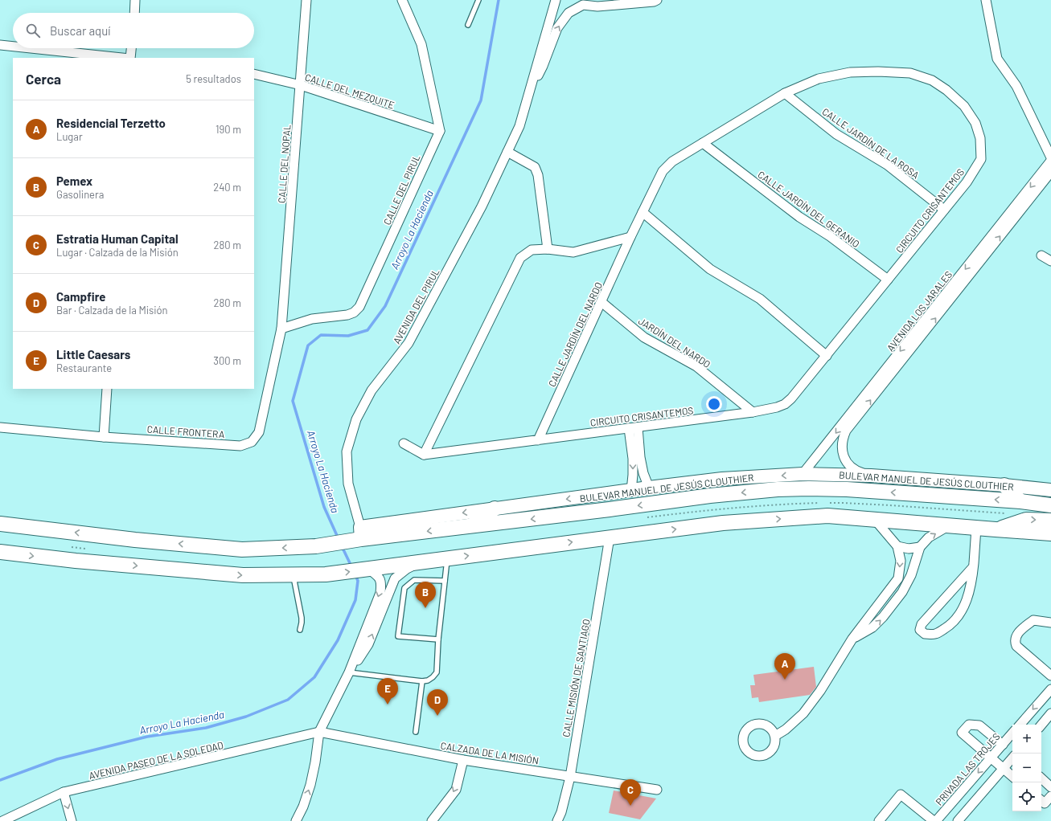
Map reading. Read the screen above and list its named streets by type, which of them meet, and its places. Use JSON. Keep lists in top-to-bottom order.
{
  "streets": {
    "street": [
      "CALLE DEL MEZQUITE",
      "CALLE JARDÍN DE LA ROSA",
      "CALLE DEL NOPAL",
      "CALLE DEL PIRUL",
      "CALLE JARDÍN DEL GERANIO",
      "CIRCUITO CRISANTEMOS",
      "AVENIDA DEL PIRUL",
      "AVENIDA LOS JARALES",
      "CALLE JARDÍN DEL NARDO",
      "JARDÍN DEL NARDO",
      "CALLE FRONTERA",
      "BULEVAR MANUEL DE JESÚS CLOUTHIER",
      "CALLE MISIÓN DE SANTIAGO",
      "CALZADA DE LA MISIÓN",
      "AVENIDA PASEO DE LA SOLEDAD",
      "PRIVADA LAS TROJES"
    ]
  },
  "crossings": [
    ["CALLE DEL MEZQUITE", "CALLE DEL NOPAL"],
    ["CALLE DEL MEZQUITE", "CALLE DEL PIRUL"],
    ["CALLE JARDÍN DE LA ROSA", "CIRCUITO CRISANTEMOS"],
    ["CALLE DEL NOPAL", "CALLE DEL PIRUL"],
    ["CALLE DEL NOPAL", "CALLE FRONTERA"],
    ["CALLE DEL PIRUL", "CALLE FRONTERA"],
    ["CALLE JARDÍN DEL GERANIO", "CIRCUITO CRISANTEMOS"],
    ["CIRCUITO CRISANTEMOS", "CALLE JARDÍN DEL NARDO"],
    ["CIRCUITO CRISANTEMOS", "JARDÍN DEL NARDO"],
    ["AVENIDA DEL PIRUL", "BULEVAR MANUEL DE JESÚS CLOUTHIER"],
    ["AVENIDA LOS JARALES", "BULEVAR MANUEL DE JESÚS CLOUTHIER"],
    ["CALLE JARDÍN DEL NARDO", "JARDÍN DEL NARDO"],
    ["CALLE MISIÓN DE SANTIAGO", "CALZADA DE LA MISIÓN"],
    ["CALZADA DE LA MISIÓN", "AVENIDA PASEO DE LA SOLEDAD"]
  ],
  "one_way": ["BULEVAR MANUEL DE JESÚS CLOUTHIER"],
  "water": ["Arroyo La Hacienda"],
  "page": {
    "search": "Buscar aquí",
    "heading": ["Cerca", "5 resultados"],
    "list": [
      {
        "mark": "A",
        "name": "Residencial Terzetto",
        "note": "Lugar",
        "value": "190 m"
      },
      {
        "mark": "B",
        "name": "Pemex",
        "note": "Gasolinera",
        "value": "240 m"
      },
      {
        "mark": "C",
        "name": "Estratia Human Capital",
        "note": "Lugar · Calzada de la Misión",
        "value": "280 m"
      },
      {
        "mark": "D",
        "name": "Campfire",
        "note": "Bar · Calzada de la Misión",
        "value": "280 m"
      },
      {
        "mark": "E",
        "name": "Little Caesars",
        "note": "Restaurante",
        "value": "300 m"
      }
    ],
    "pins": [
      "B",
      "A",
      "E",
      "D",
      "C"
    ],
    "map_buttons": ["+", "−"]
  }
}
